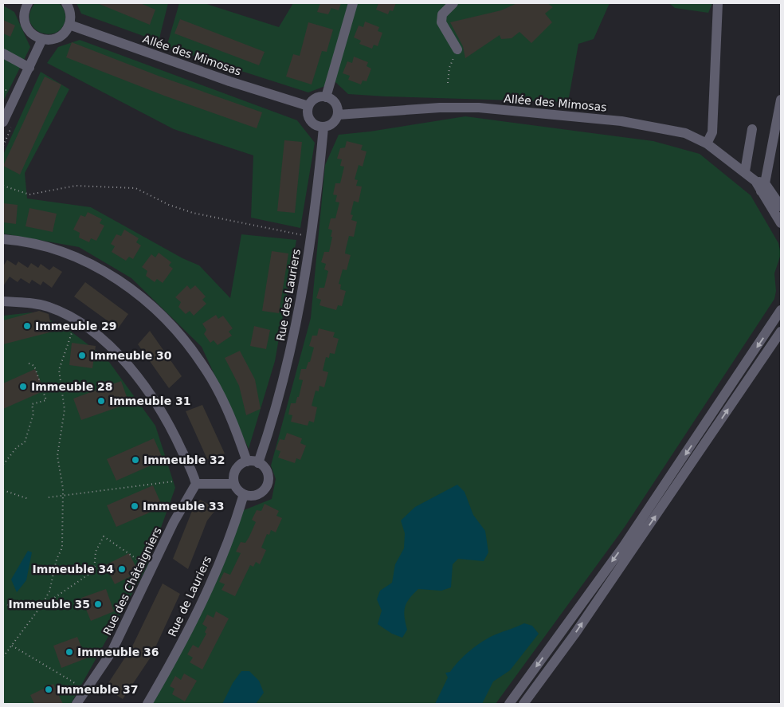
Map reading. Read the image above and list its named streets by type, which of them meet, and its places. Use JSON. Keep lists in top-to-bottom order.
{
  "streets": {
    "street": [
      "Allée des Mimosas",
      "Rue des Lauriers",
      "Rue des Châtaigniers",
      "Rue de Lauriers"
    ]
  },
  "crossings": [
    ["Allée des Mimosas", "Rue des Lauriers"],
    ["Rue des Lauriers", "Rue de Lauriers"]
  ],
  "places": [
    "Immeuble 29",
    "Immeuble 30",
    "Immeuble 28",
    "Immeuble 31",
    "Immeuble 32",
    "Immeuble 33",
    "Immeuble 34",
    "Immeuble 35",
    "Immeuble 36",
    "Immeuble 37"
  ]
}
